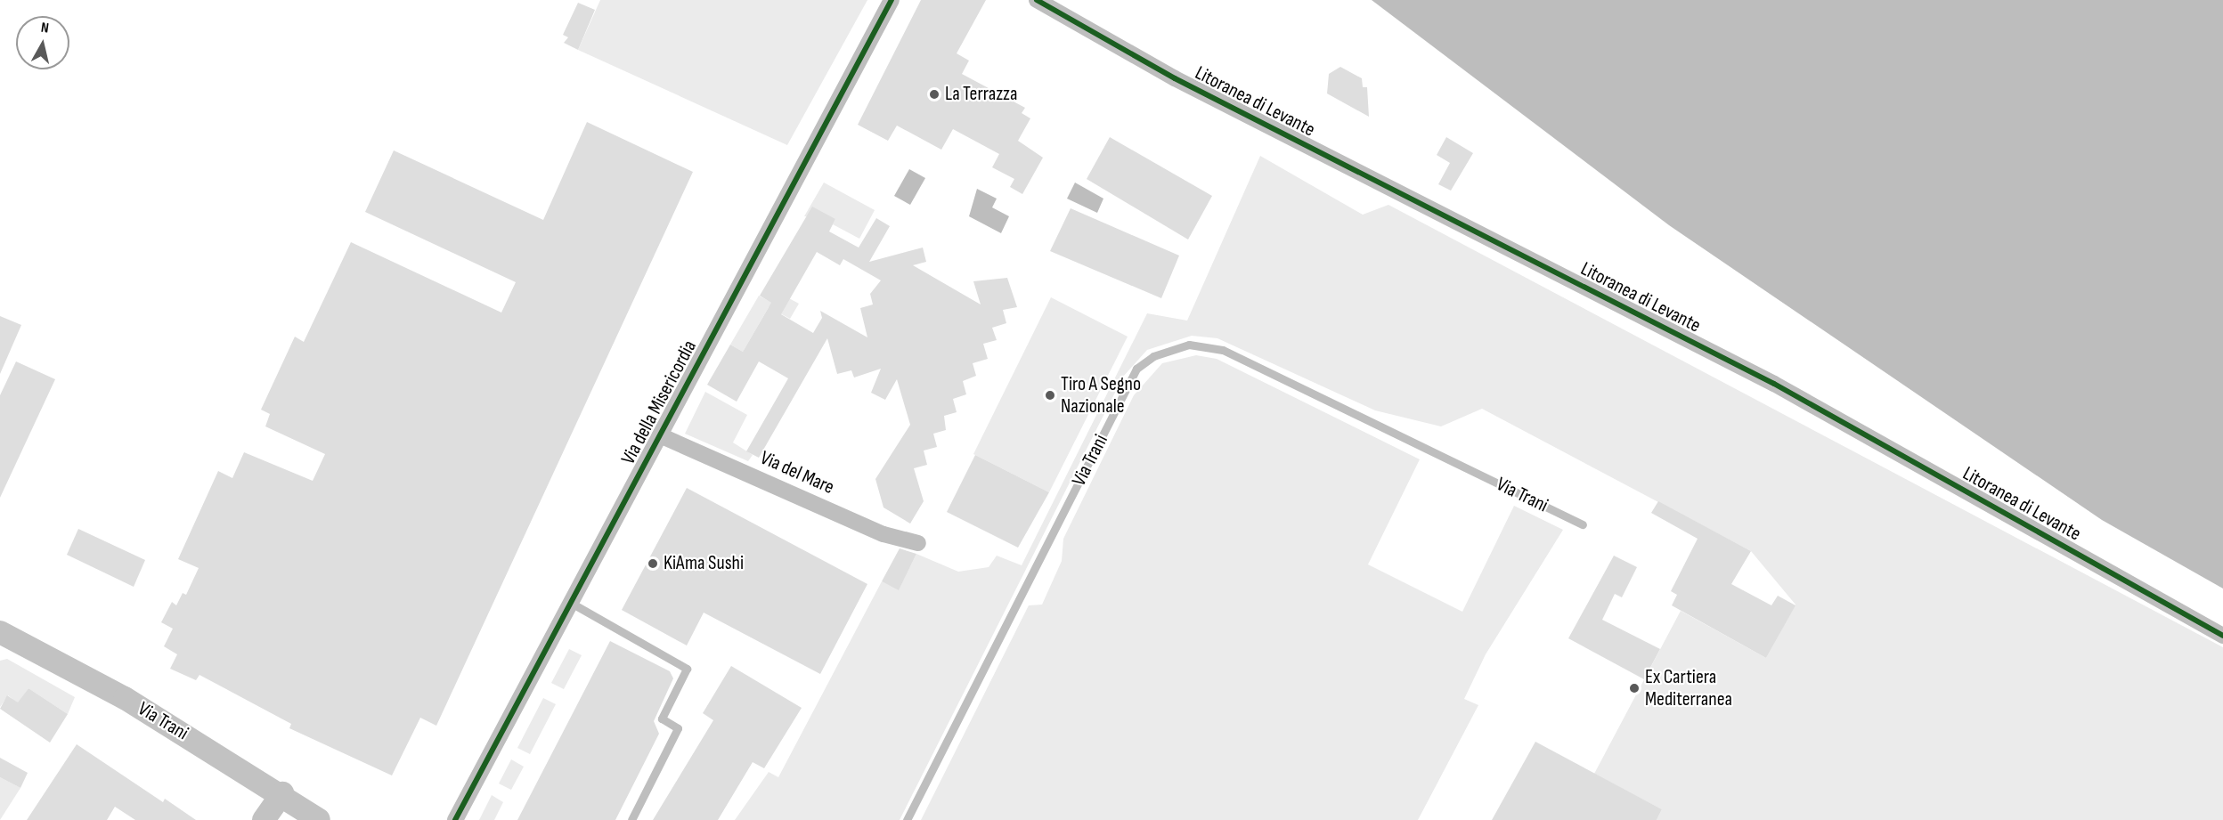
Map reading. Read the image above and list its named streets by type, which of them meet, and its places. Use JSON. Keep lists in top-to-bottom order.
{
  "streets": {
    "main road": ["Via Trani"],
    "street": ["Litoranea di Levante", "Via della Misericordia", "Via del Mare"]
  },
  "crossings": [
    ["Via della Misericordia", "Via del Mare"]
  ],
  "places": [
    "La Terrazza",
    "Tiro A Segno Nazionale",
    "KiAma Sushi",
    "Ex Cartiera Mediterranea"
  ],
  "north": "top"
}
